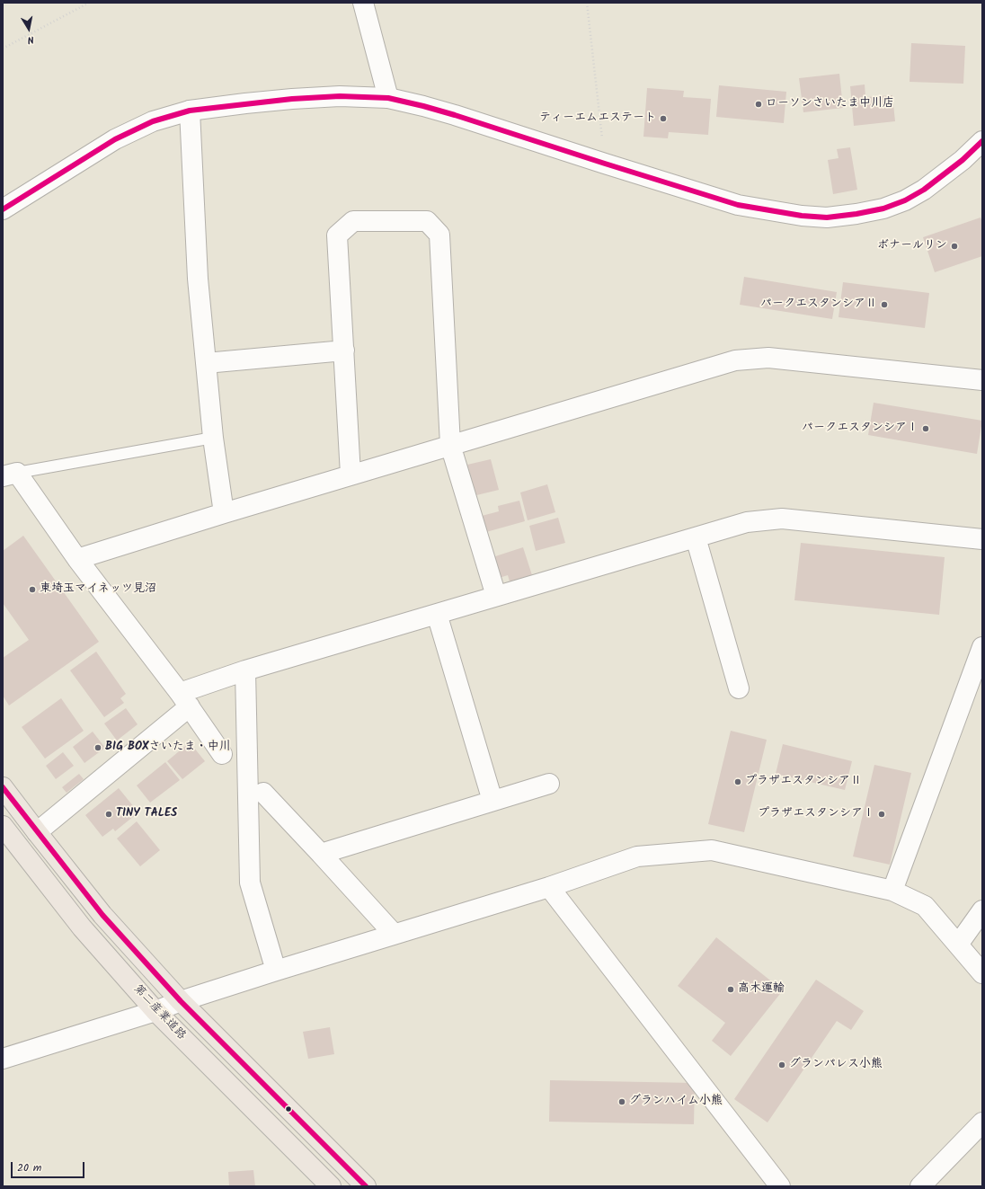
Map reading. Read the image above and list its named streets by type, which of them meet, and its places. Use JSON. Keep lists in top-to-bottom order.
{
  "streets": {
    "main road": ["第二産業道路"]
  },
  "places": [
    "ローソンさいたま中川店",
    "ティーエムエステート",
    "ボナールリン",
    "パークエスタンシアⅡ",
    "パークエスタンシアⅠ",
    "東埼玉マイネッツ見沼",
    "BIG BOXさいたま・中川",
    "プラザエスタンシアⅡ",
    "TINY TALES",
    "プラザエスタンシアⅠ",
    "高木運輸",
    "グランパレス小熊",
    "グランハイム小熊"
  ],
  "scale_bar": "20 m",
  "north": "bottom"
}
